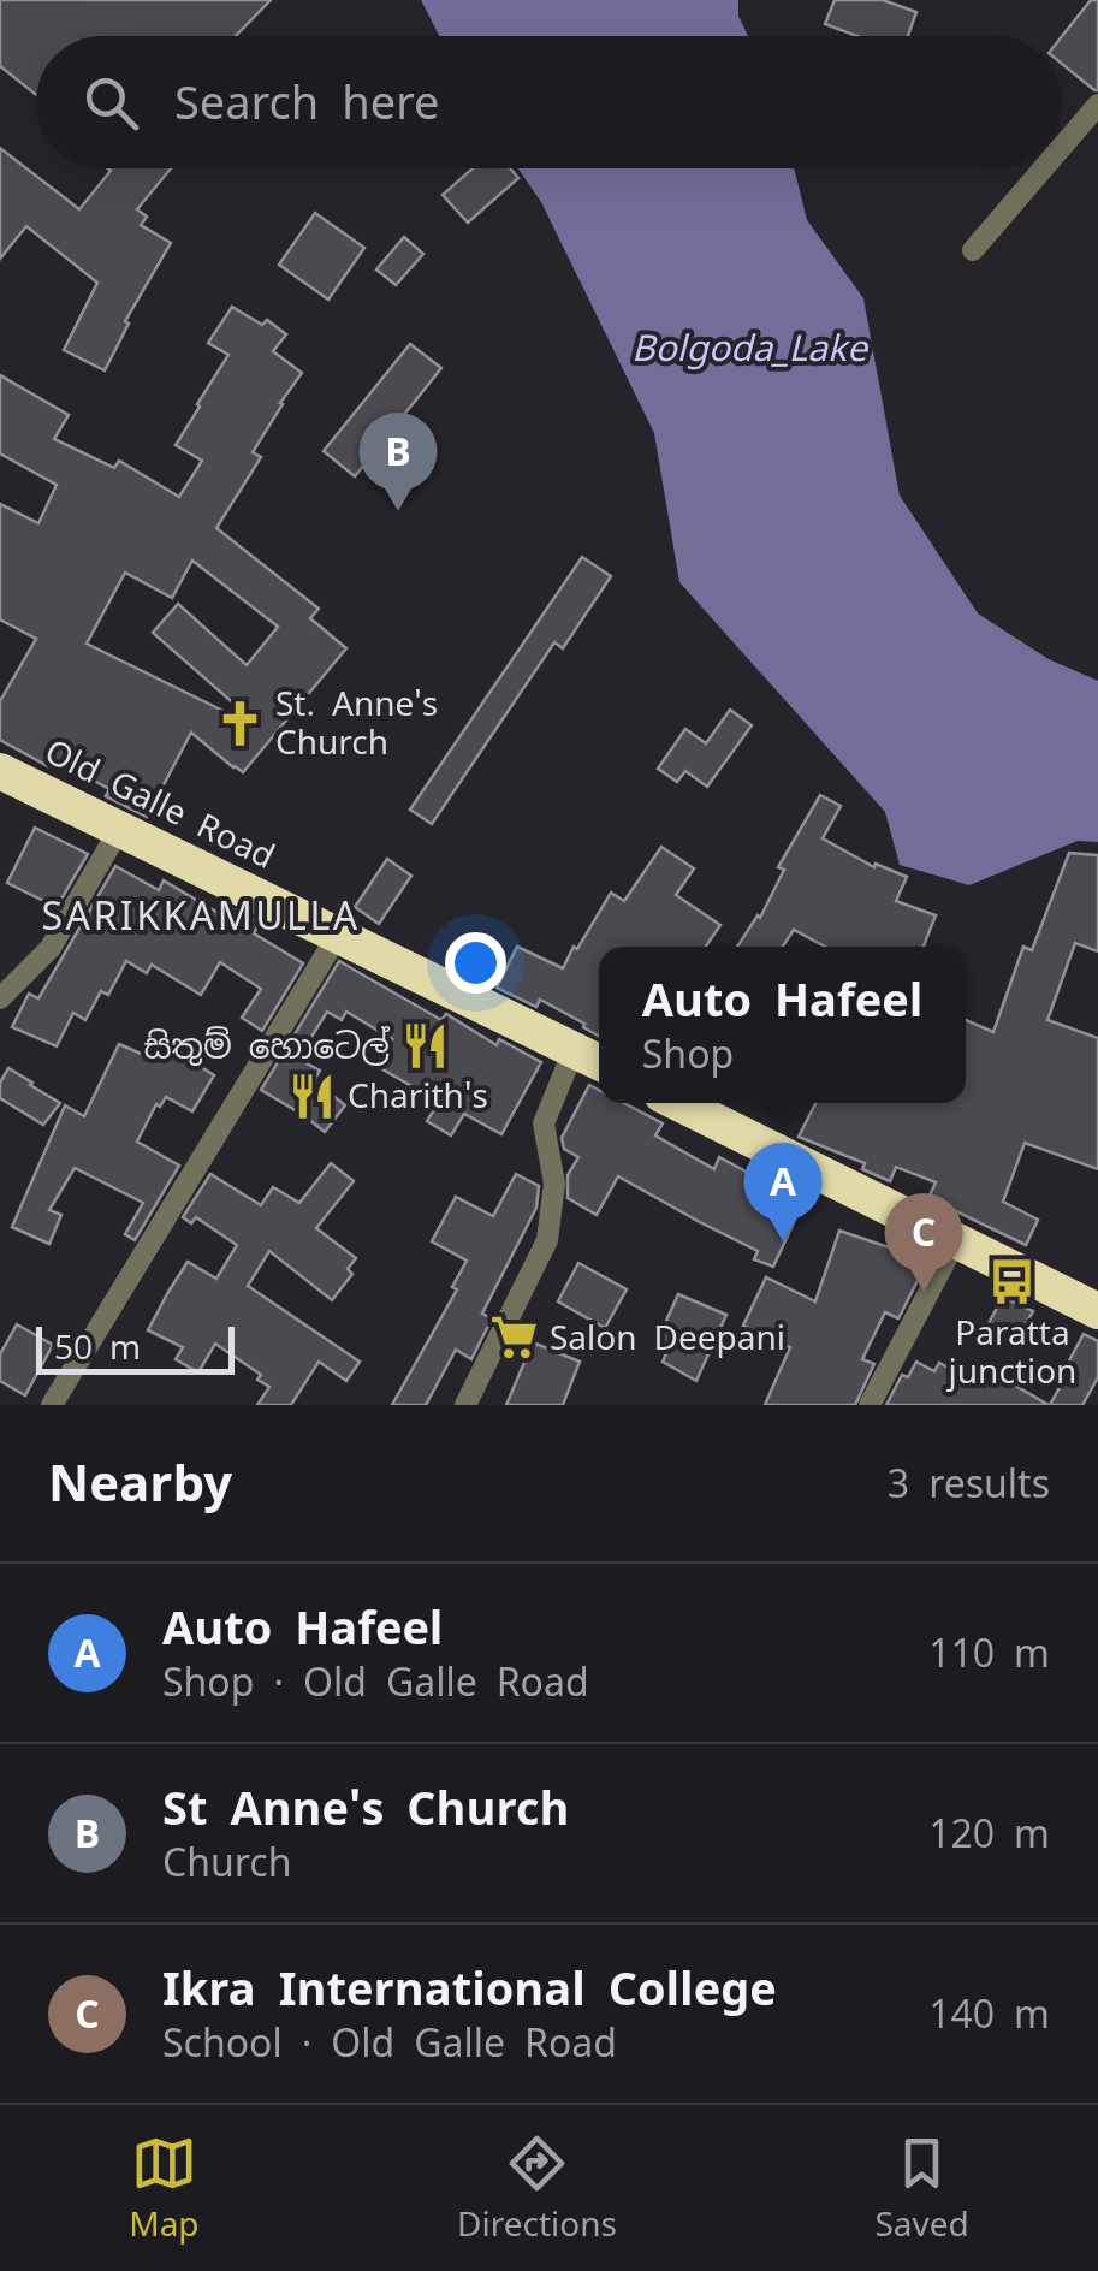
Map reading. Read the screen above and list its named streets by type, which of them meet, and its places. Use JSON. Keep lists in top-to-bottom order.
{
  "streets": {
    "highway": ["Old Galle Road"]
  },
  "districts": ["SARIKKAMULLA"],
  "water": ["Bolgoda_Lake"],
  "places": {
    "church": ["St. Anne's Church"],
    "restaurant": ["සිතුම් හොටෙල්", "Charith's"],
    "bus stop": ["Paratta junction"],
    "supermarket": ["Salon Deepani"]
  },
  "scale_bar": "50 m",
  "page": {
    "search": "Search here",
    "pins": ["B", "A", "C"],
    "popup": ["Auto Hafeel", "Shop"],
    "scale": "50 m",
    "heading": ["Nearby", "3 results"],
    "list": [
      {
        "mark": "A",
        "name": "Auto Hafeel",
        "note": "Shop · Old Galle Road",
        "value": "110 m"
      },
      {
        "mark": "B",
        "name": "St Anne's Church",
        "note": "Church",
        "value": "120 m"
      },
      {
        "mark": "C",
        "name": "Ikra International College",
        "note": "School · Old Galle Road",
        "value": "140 m"
      }
    ],
    "nav": ["Map", "Directions", "Saved"]
  }
}
